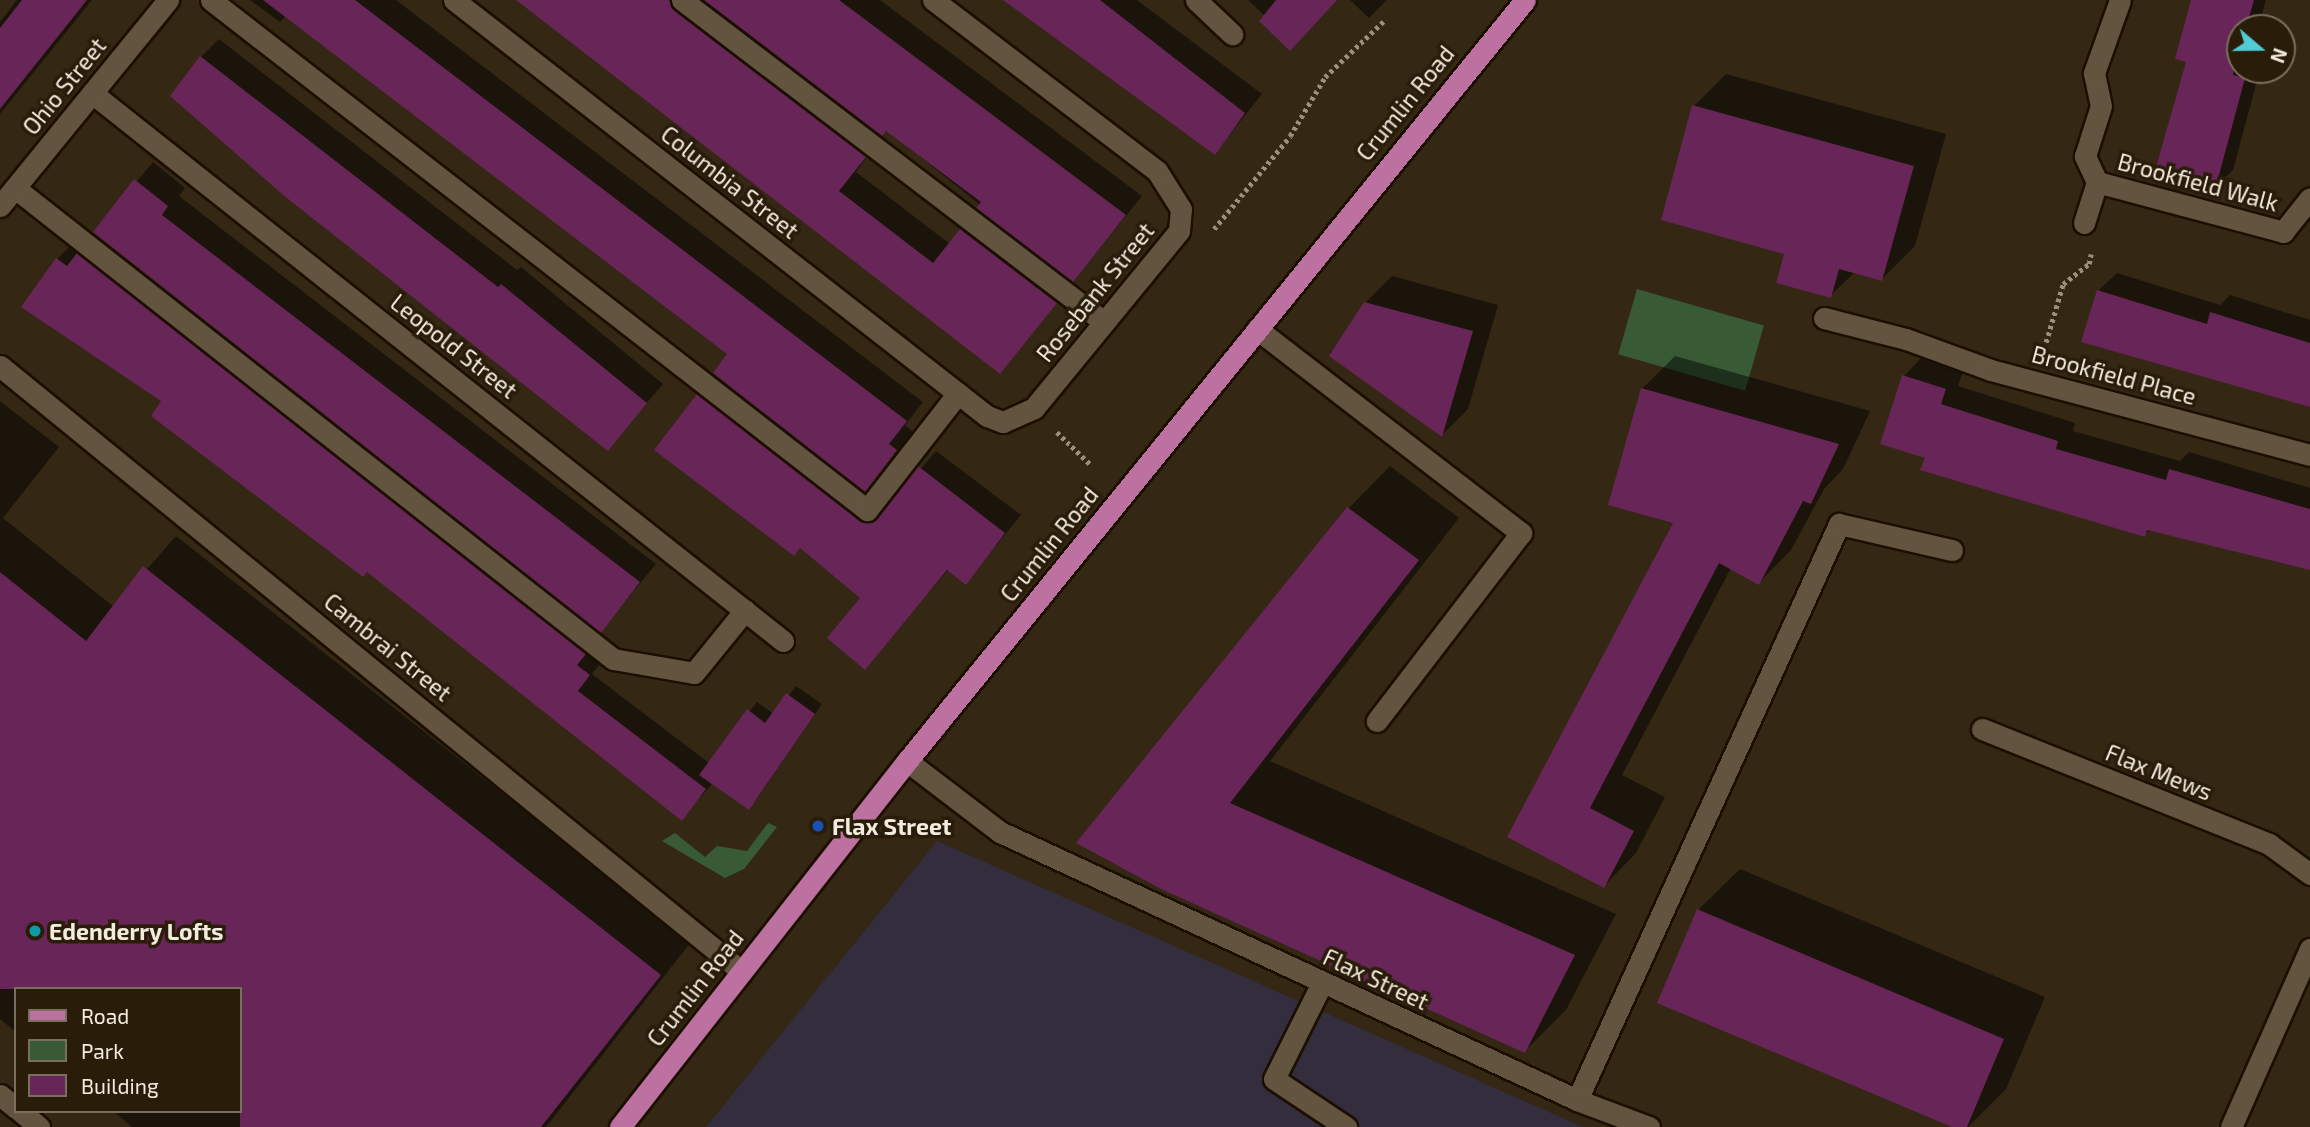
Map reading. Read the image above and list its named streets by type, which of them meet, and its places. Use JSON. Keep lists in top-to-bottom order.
{
  "streets": {
    "main road": ["Crumlin Road"],
    "street": [
      "Ohio Street",
      "Columbia Street",
      "Brookfield Walk",
      "Rosebank Street",
      "Leopold Street",
      "Brookfield Place",
      "Cambrai Street",
      "Flax Mews",
      "Flax Street"
    ]
  },
  "crossings": [
    ["Ohio Street", "Leopold Street"],
    ["Crumlin Road", "Cambrai Street"],
    ["Crumlin Road", "Flax Street"],
    ["Columbia Street", "Rosebank Street"]
  ],
  "places": ["Flax Street", "Edenderry Lofts"],
  "legend": ["Road", "Park", "Building"],
  "north": "right"
}
